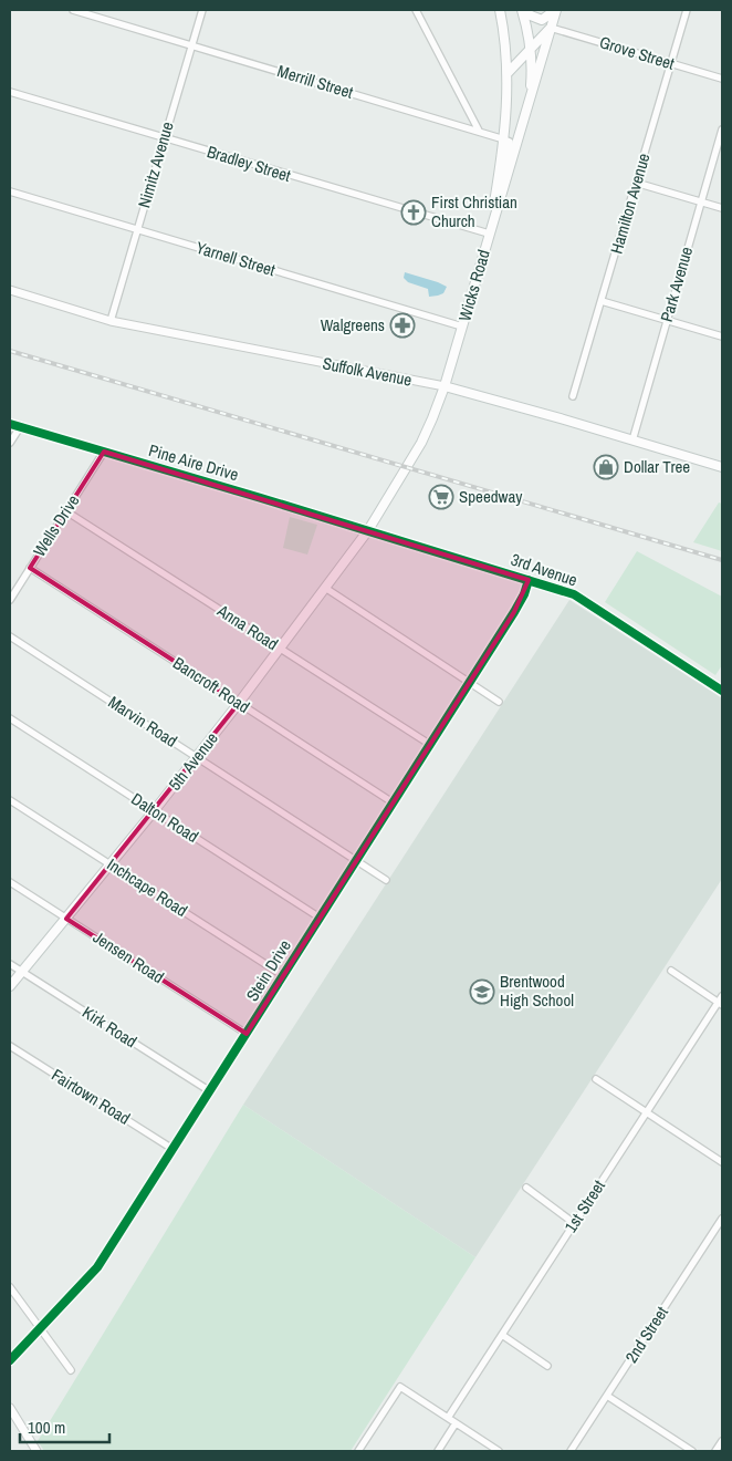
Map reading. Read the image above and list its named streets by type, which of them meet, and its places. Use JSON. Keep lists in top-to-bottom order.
{
  "streets": {
    "main road": ["Wicks Road", "Suffolk Avenue", "5th Avenue"],
    "street": [
      "Grove Street",
      "Merrill Street",
      "Bradley Street",
      "Nimitz Avenue",
      "Hamilton Avenue",
      "Yarnell Street",
      "Park Avenue",
      "Pine Aire Drive",
      "Wells Drive",
      "3rd Avenue",
      "Anna Road",
      "Bancroft Road",
      "Marvin Road",
      "Dalton Road",
      "Inchcape Road",
      "Jensen Road",
      "Stein Drive",
      "Kirk Road",
      "Fairtown Road",
      "1st Street",
      "2nd Street"
    ]
  },
  "crossings": [
    ["Grove Street", "Hamilton Avenue"],
    ["Grove Street", "Wicks Road"],
    ["Merrill Street", "Nimitz Avenue"],
    ["Bradley Street", "Nimitz Avenue"],
    ["Bradley Street", "Wicks Road"],
    ["Nimitz Avenue", "Yarnell Street"],
    ["Nimitz Avenue", "Suffolk Avenue"],
    ["Yarnell Street", "Wicks Road"],
    ["Park Avenue", "Suffolk Avenue"],
    ["Wicks Road", "Suffolk Avenue"],
    ["Wicks Road", "Pine Aire Drive"],
    ["Wicks Road", "3rd Avenue"],
    ["Wicks Road", "5th Avenue"],
    ["Pine Aire Drive", "Wells Drive"],
    ["Pine Aire Drive", "3rd Avenue"],
    ["Pine Aire Drive", "5th Avenue"],
    ["Wells Drive", "Anna Road"],
    ["Wells Drive", "Bancroft Road"],
    ["3rd Avenue", "5th Avenue"],
    ["3rd Avenue", "Stein Drive"],
    ["Anna Road", "5th Avenue"],
    ["Anna Road", "Stein Drive"],
    ["Bancroft Road", "5th Avenue"],
    ["Bancroft Road", "Stein Drive"],
    ["Marvin Road", "5th Avenue"],
    ["Marvin Road", "Stein Drive"],
    ["5th Avenue", "Dalton Road"],
    ["5th Avenue", "Inchcape Road"],
    ["5th Avenue", "Jensen Road"],
    ["5th Avenue", "Kirk Road"],
    ["Dalton Road", "Stein Drive"],
    ["Inchcape Road", "Stein Drive"],
    ["Jensen Road", "Stein Drive"],
    ["Stein Drive", "Kirk Road"],
    ["Stein Drive", "Fairtown Road"]
  ],
  "places": {
    "church": ["First Christian Church"],
    "pharmacy": ["Walgreens"],
    "shop": ["Dollar Tree"],
    "supermarket": ["Speedway"],
    "school or university": ["Brentwood High School"]
  },
  "scale_bar": "100 m"
}
